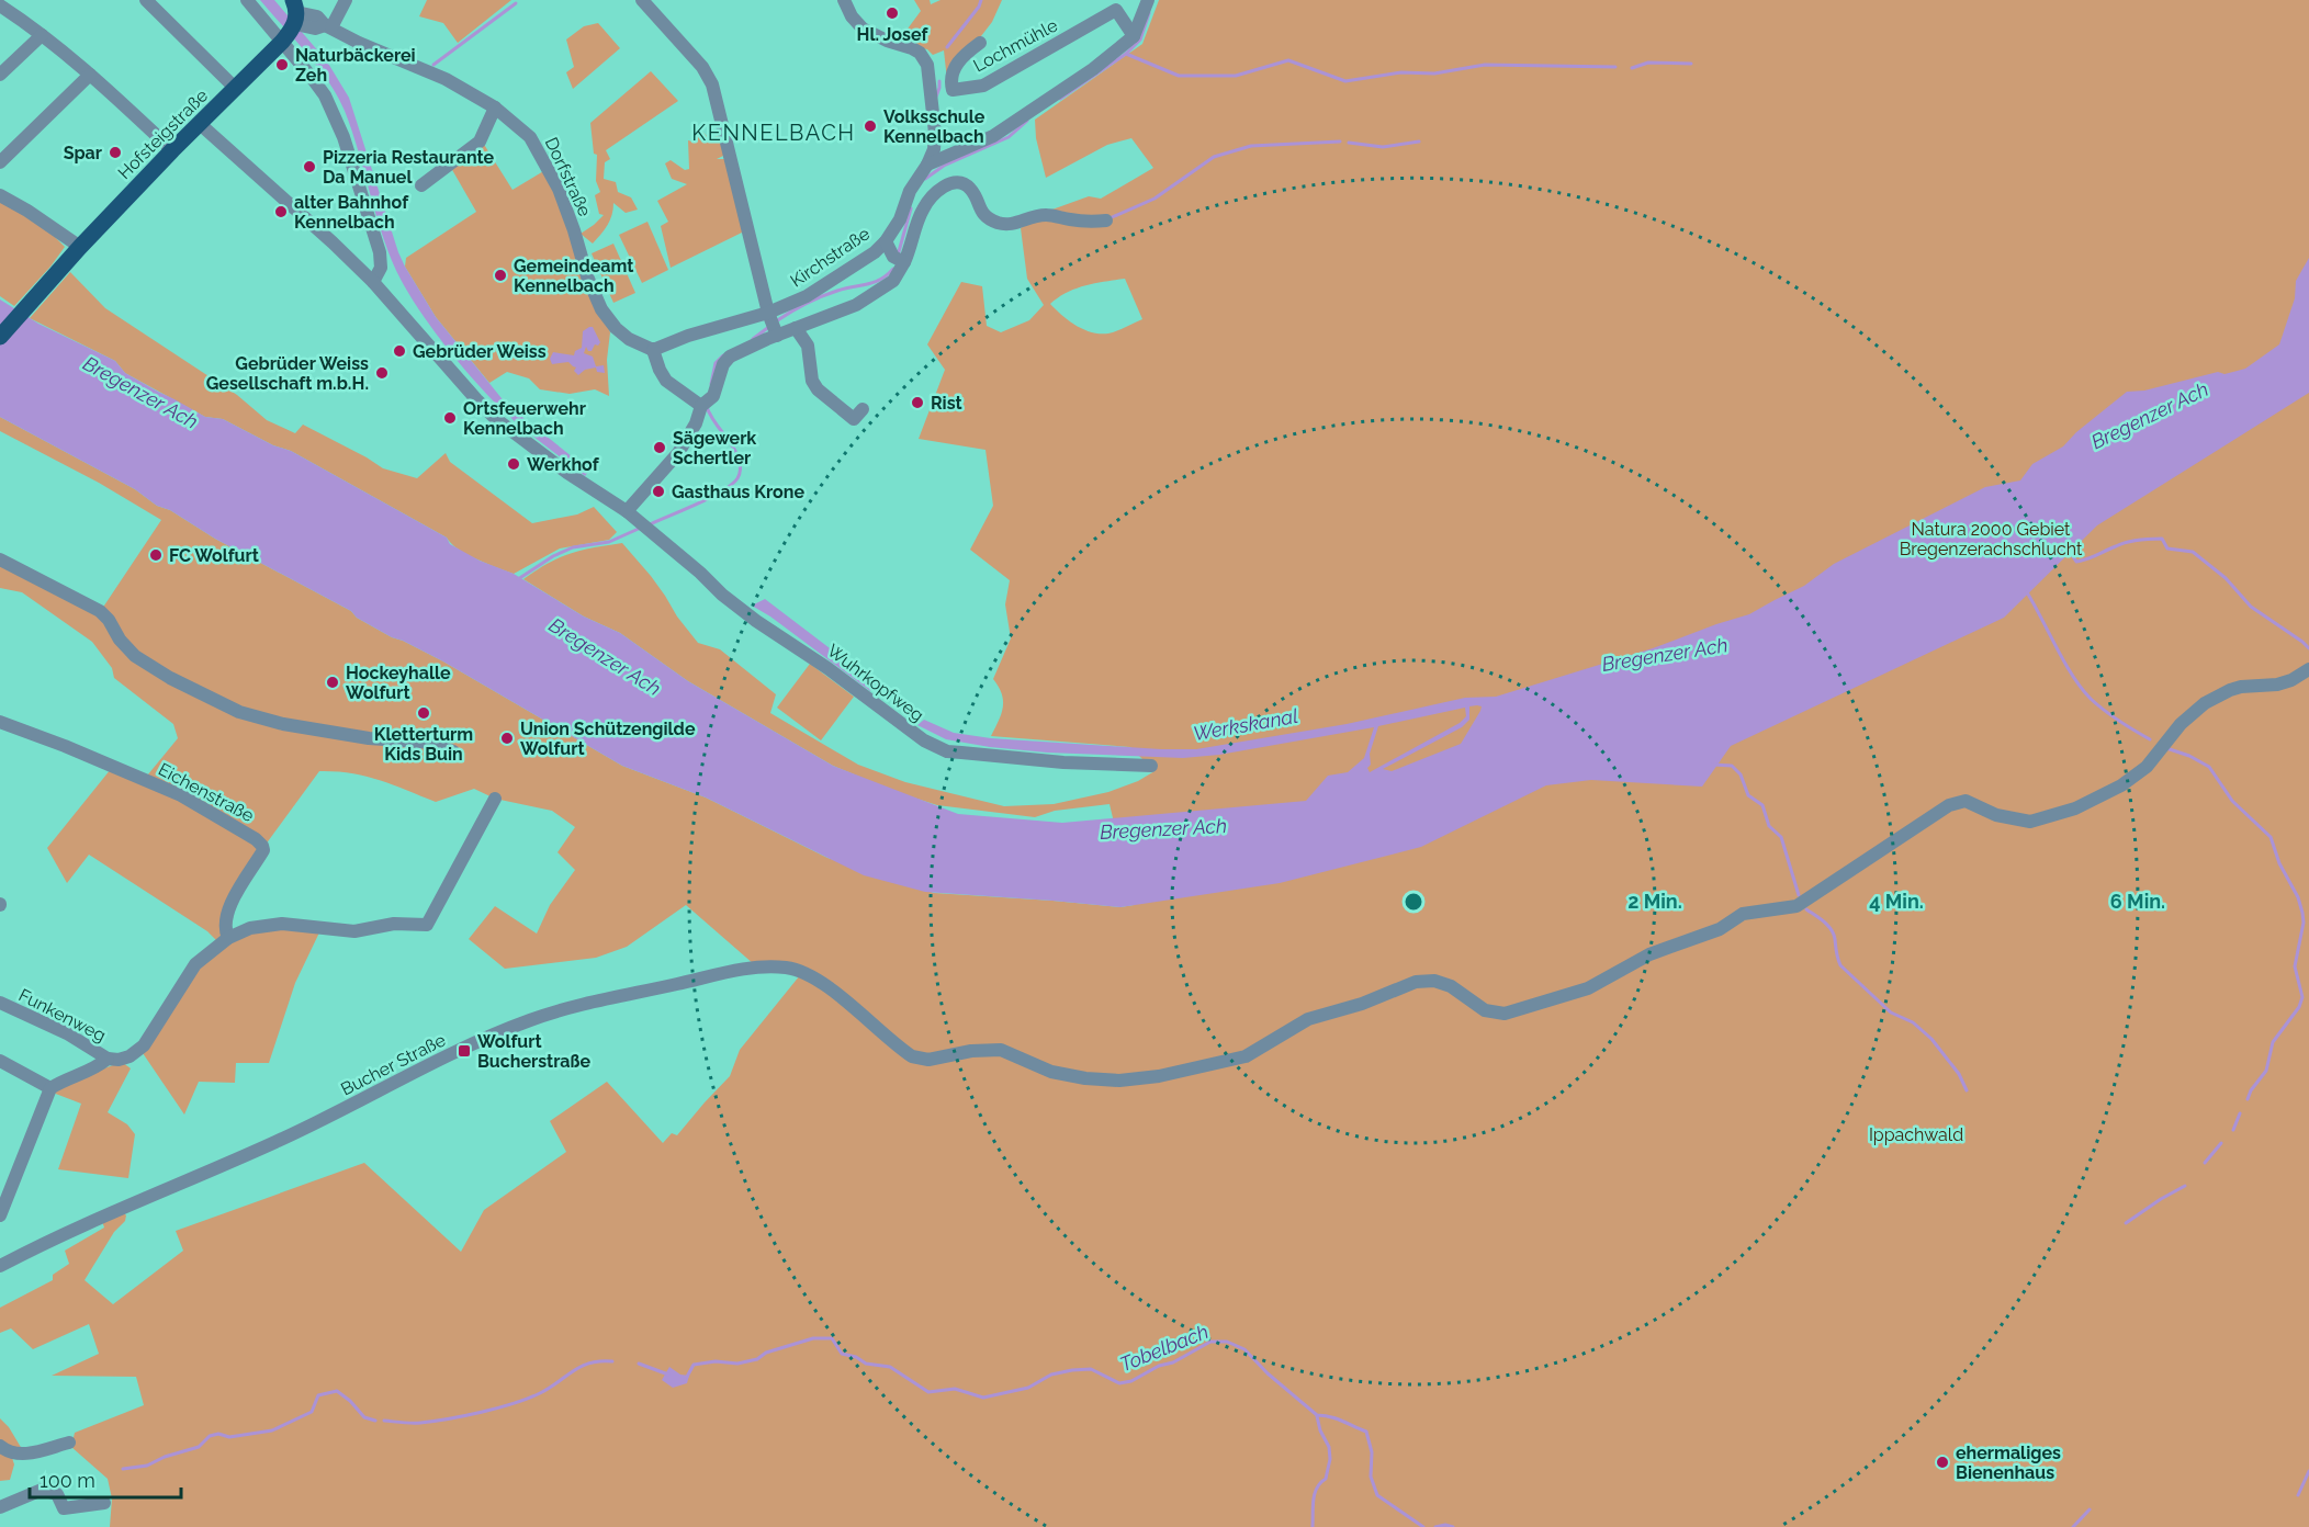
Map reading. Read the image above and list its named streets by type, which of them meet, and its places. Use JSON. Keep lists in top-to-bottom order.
{
  "streets": {
    "main road": ["Hofsteigstraße"],
    "street": [
      "Lochmühle",
      "Dorfstraße",
      "Kirchstraße",
      "Wuhrkopfweg",
      "Eichenstraße",
      "Funkenweg",
      "Bucher Straße"
    ]
  },
  "crossings": [
    ["Hofsteigstraße", "Dorfstraße"],
    ["Hofsteigstraße", "Wuhrkopfweg"],
    ["Dorfstraße", "Kirchstraße"]
  ],
  "districts": ["KENNELBACH"],
  "water": ["Bregenzer Ach", "Werkskanal", "Tobelbach"],
  "parks": ["Natura 2000 Gebiet Bregenzerachschlucht", "Ippachwald"],
  "places": {
    "other": [
      "Hl. Josef",
      "Naturbäckerei Zeh",
      "Volksschule Kennelbach",
      "Spar",
      "Pizzeria Restaurante Da Manuel",
      "alter Bahnhof Kennelbach",
      "Gemeindeamt Kennelbach",
      "Gebrüder Weiss",
      "Gebrüder Weiss Gesellschaft m.b.H.",
      "Rist",
      "Ortsfeuerwehr Kennelbach",
      "Sägewerk Schertler",
      "Werkhof",
      "Gasthaus Krone",
      "FC Wolfurt",
      "Hockeyhalle Wolfurt",
      "Kletterturm Kids Buin",
      "Union Schützengilde Wolfurt",
      "ehermaliges Bienenhaus"
    ],
    "transit": ["Wolfurt Bucherstraße"]
  },
  "scale_bar": "100 m",
  "rings": ["2 Min.", "4 Min.", "6 Min."]
}
